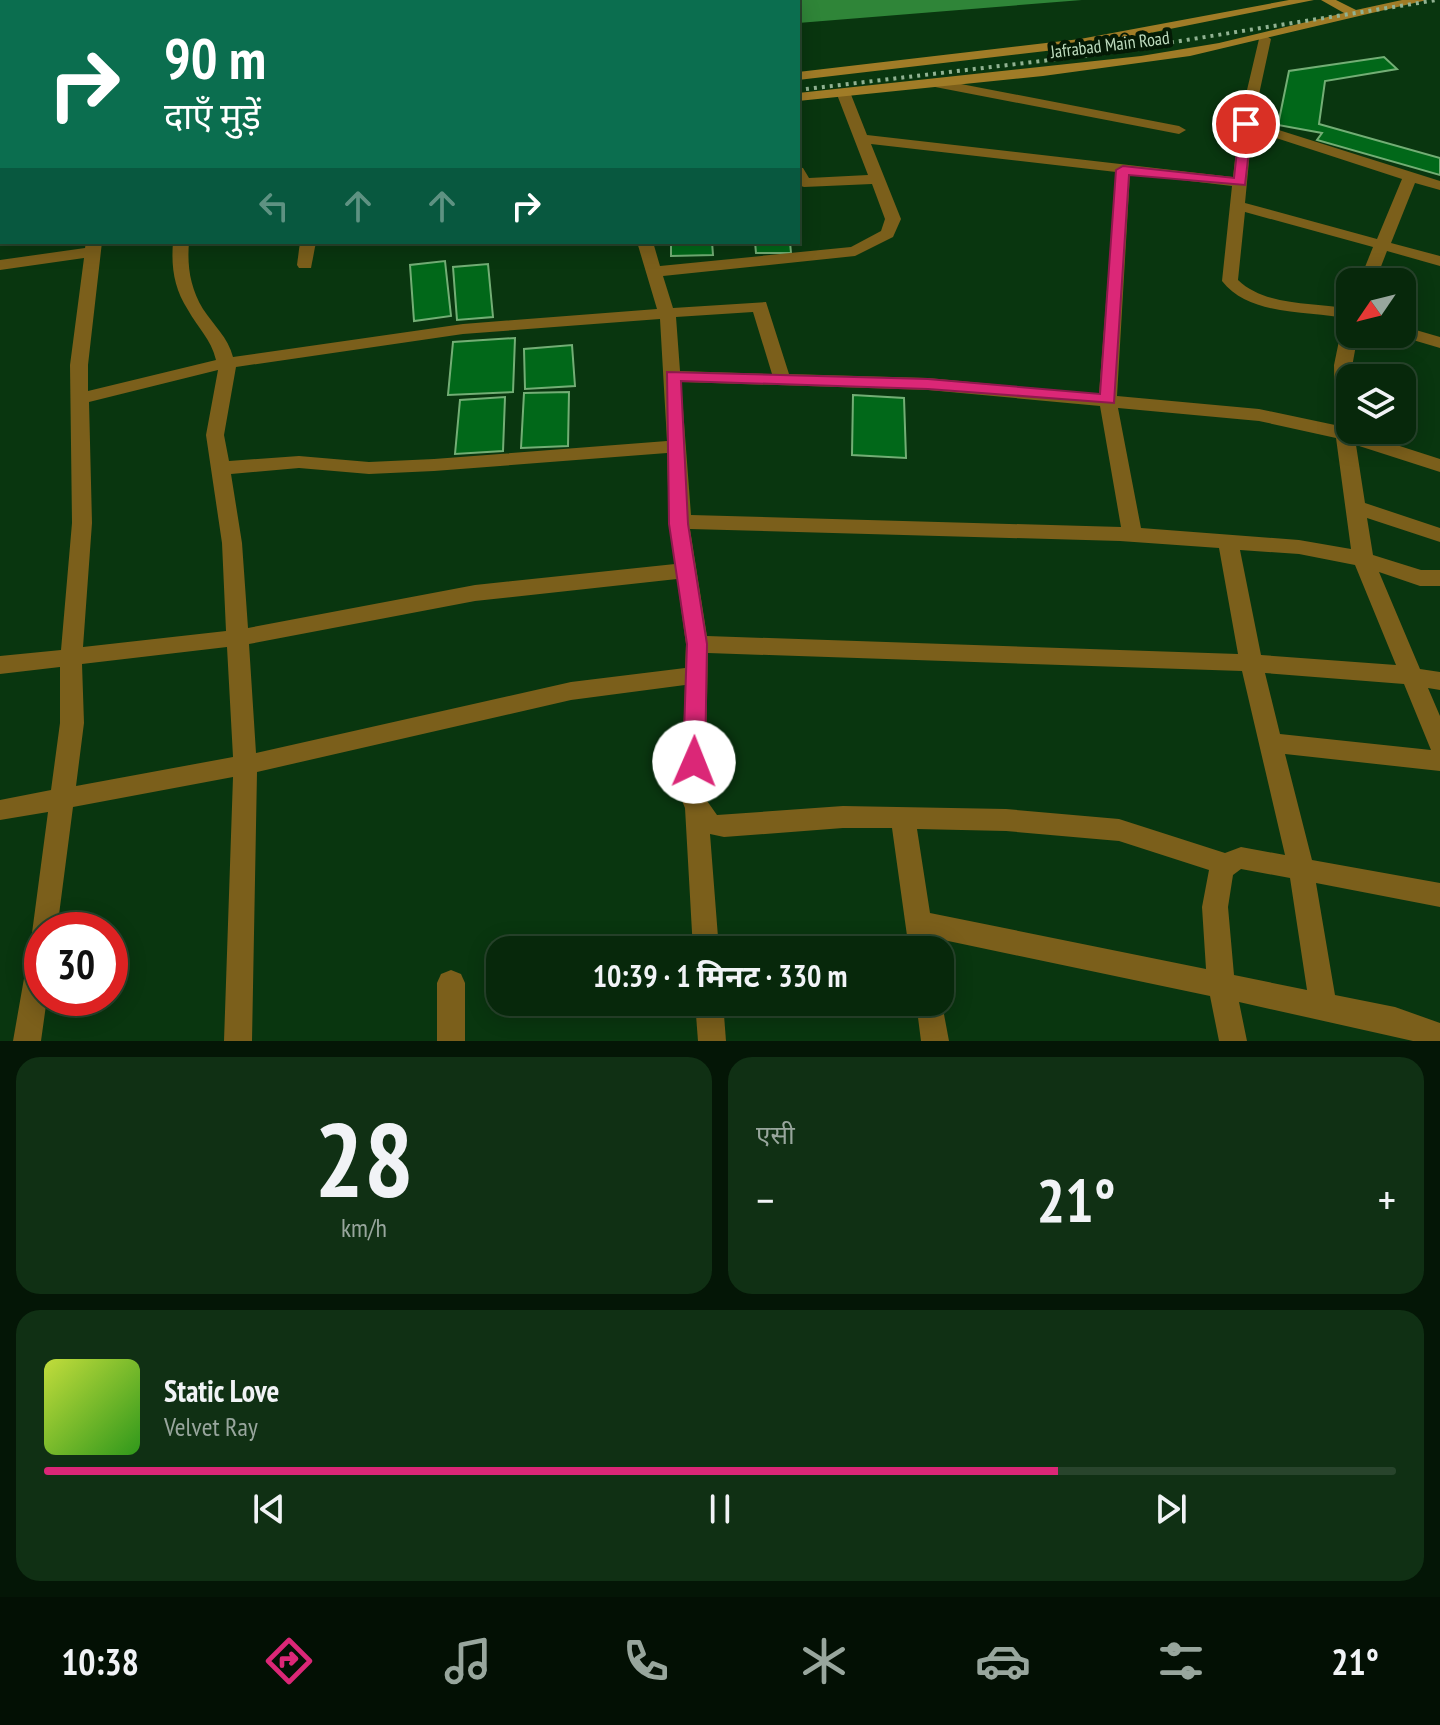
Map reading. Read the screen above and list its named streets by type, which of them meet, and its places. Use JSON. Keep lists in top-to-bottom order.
{
  "streets": {
    "main road": ["Jafrabad Main Road"]
  },
  "north": "bottom left",
  "page": {
    "turn": ["90 m", "दाएँ मुड़ें"],
    "limit": "30",
    "trip": "10:39 · 1 मिनट · 330 m",
    "tile": [
      ["28", "km/h"],
      "एसी"
    ],
    "heat": ["−", "21°", "+"],
    "song": ["Static Love", "Velvet Ray"],
    "tabs": ["10:38", "21°"]
  }
}
